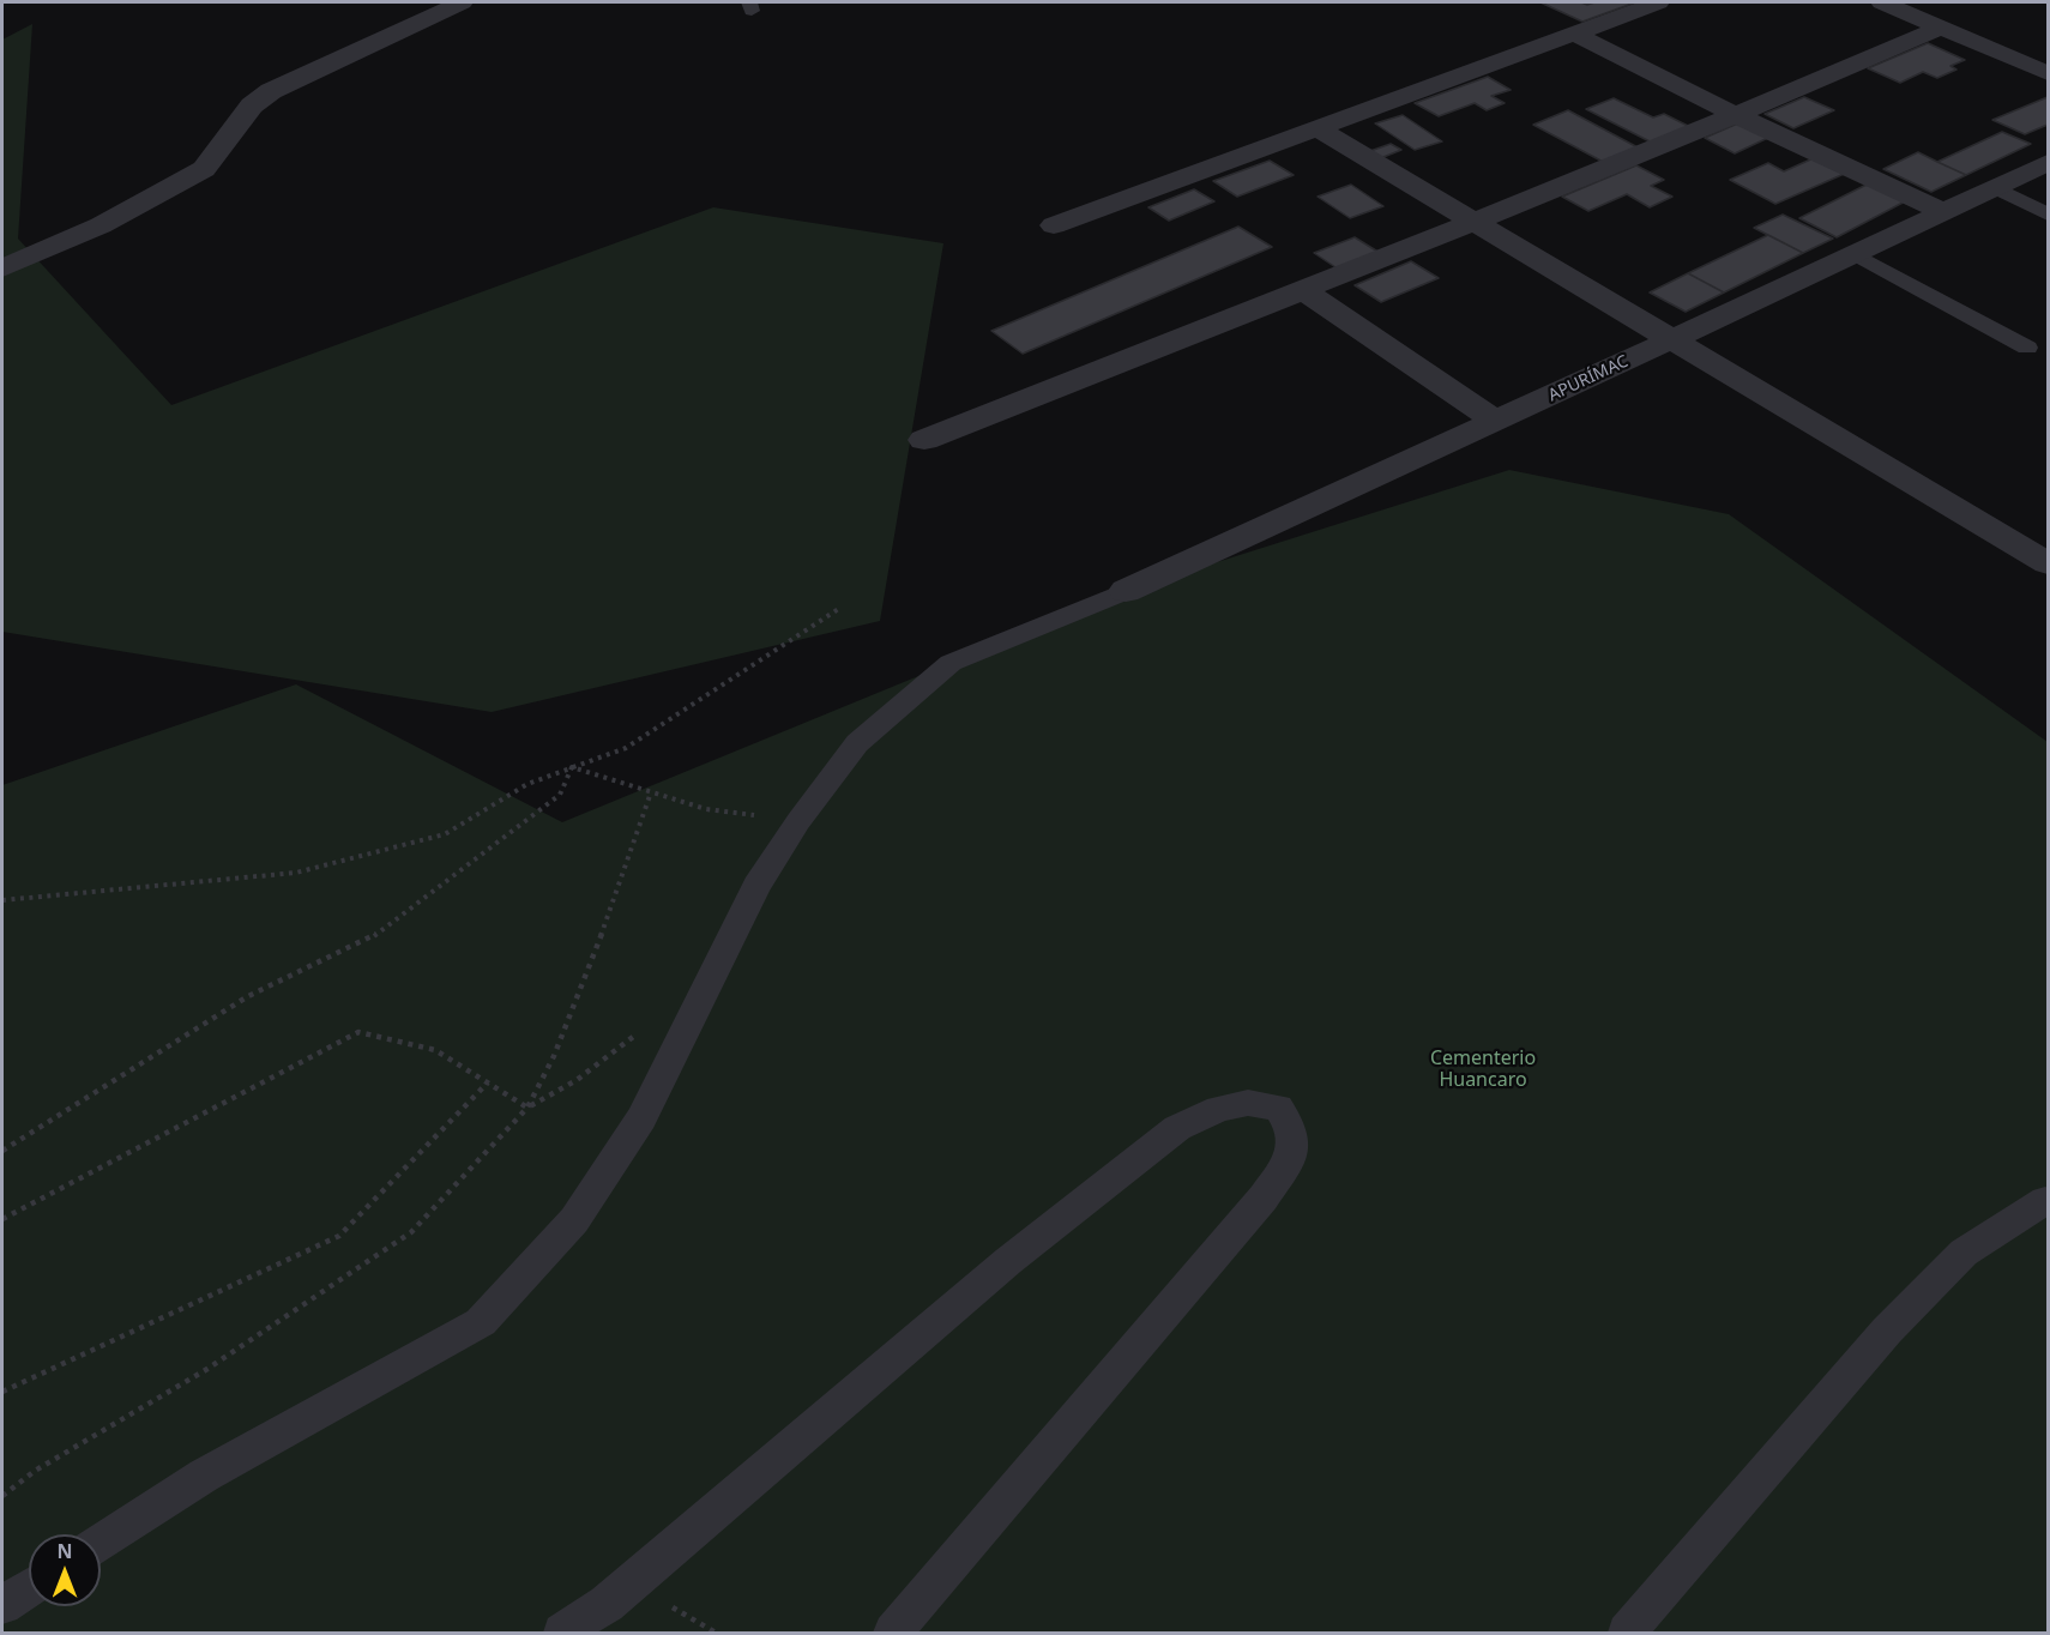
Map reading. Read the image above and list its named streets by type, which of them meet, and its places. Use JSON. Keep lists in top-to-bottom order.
{
  "streets": {
    "street": ["APURÍMAC"]
  },
  "parks": ["Cementerio Huancaro"],
  "north": "top"
}
